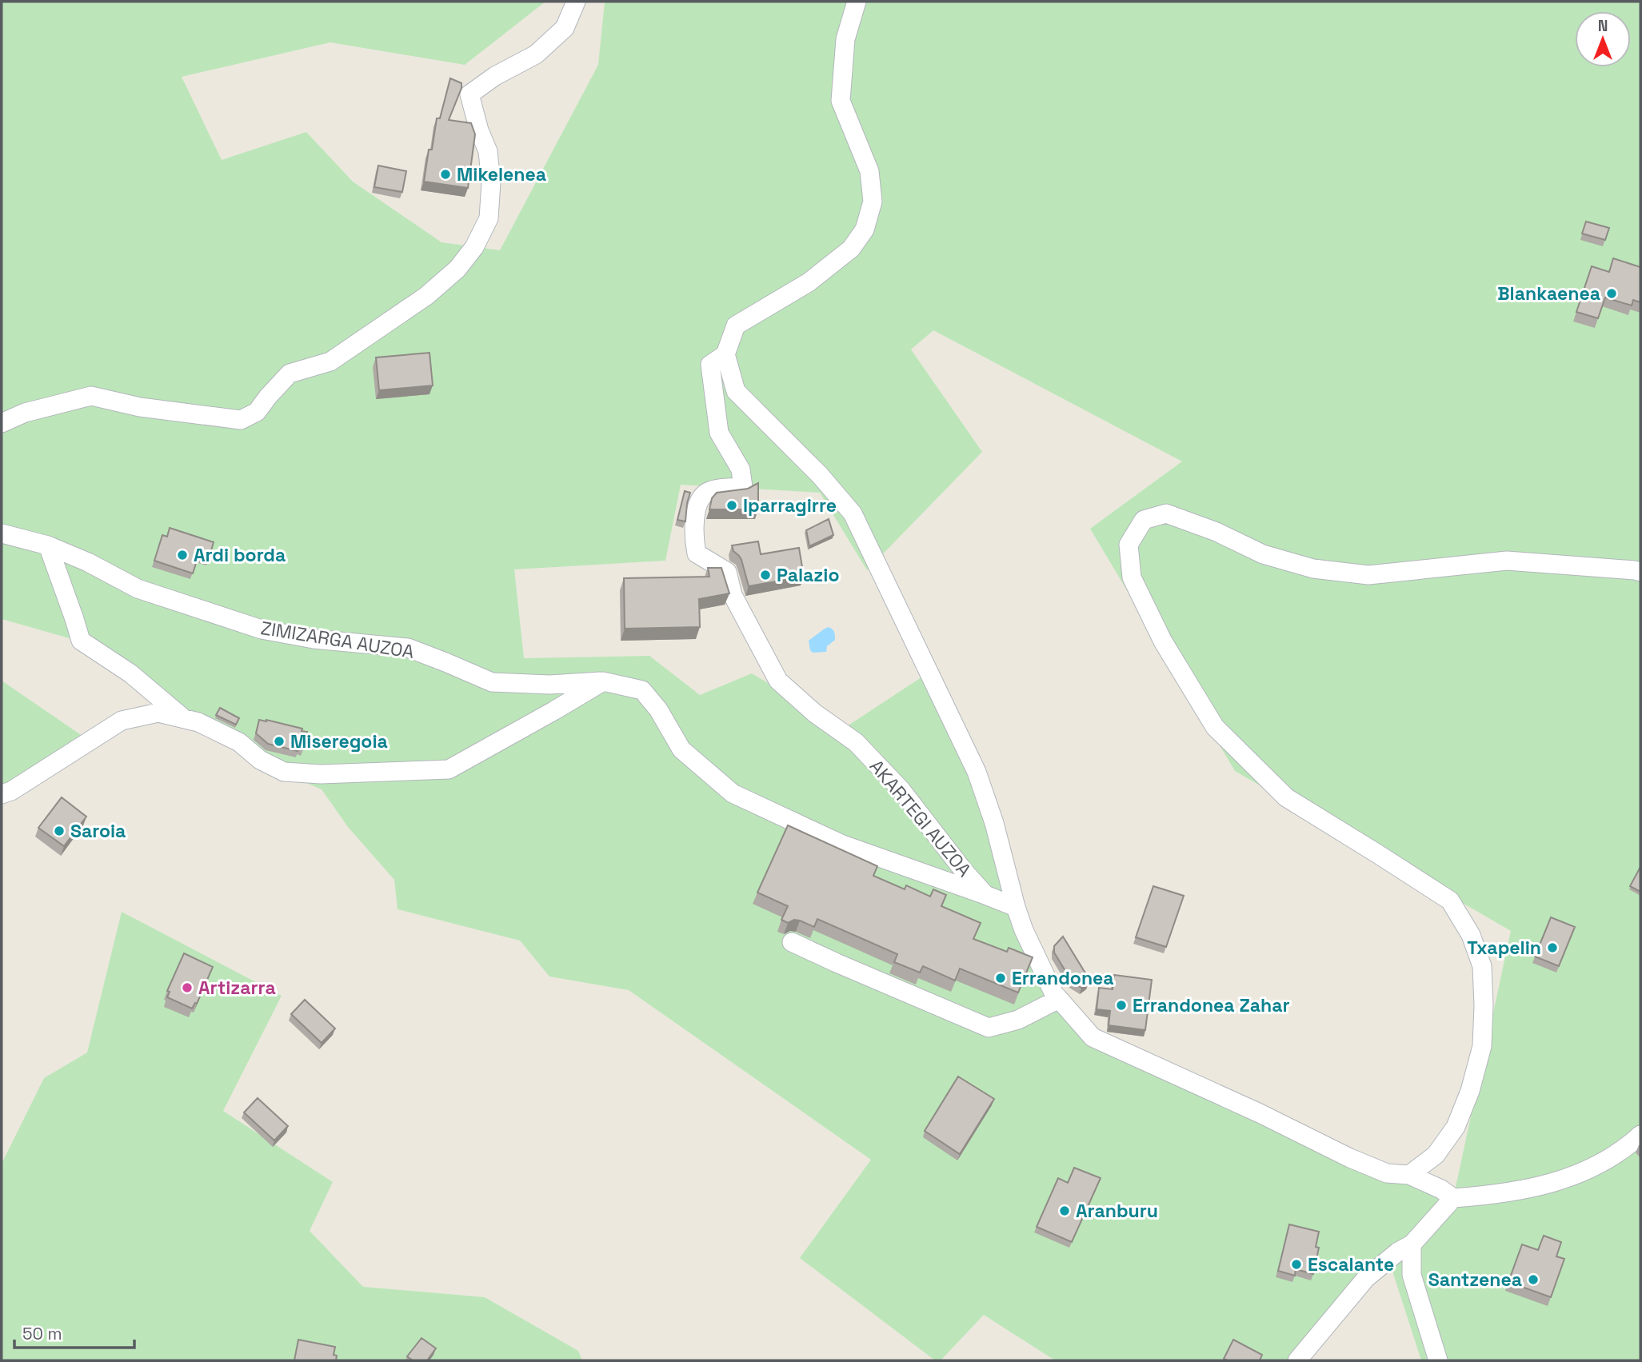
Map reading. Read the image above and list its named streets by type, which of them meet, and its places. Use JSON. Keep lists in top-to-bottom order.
{
  "streets": {
    "street": ["ZIMIZARGA AUZOA", "AKARTEGI AUZOA"]
  },
  "crossings": [
    ["ZIMIZARGA AUZOA", "AKARTEGI AUZOA"]
  ],
  "places": [
    "Mikelenea",
    "Blankaenea",
    "Iparragirre",
    "Ardi borda",
    "Palazio",
    "Miseregoia",
    "Saroia",
    "Txapelin",
    "Errandonea",
    "Artizarra",
    "Errandonea Zahar",
    "Aranburu",
    "Escalante",
    "Santzenea"
  ],
  "scale_bar": "50 m",
  "north": "top"
}
